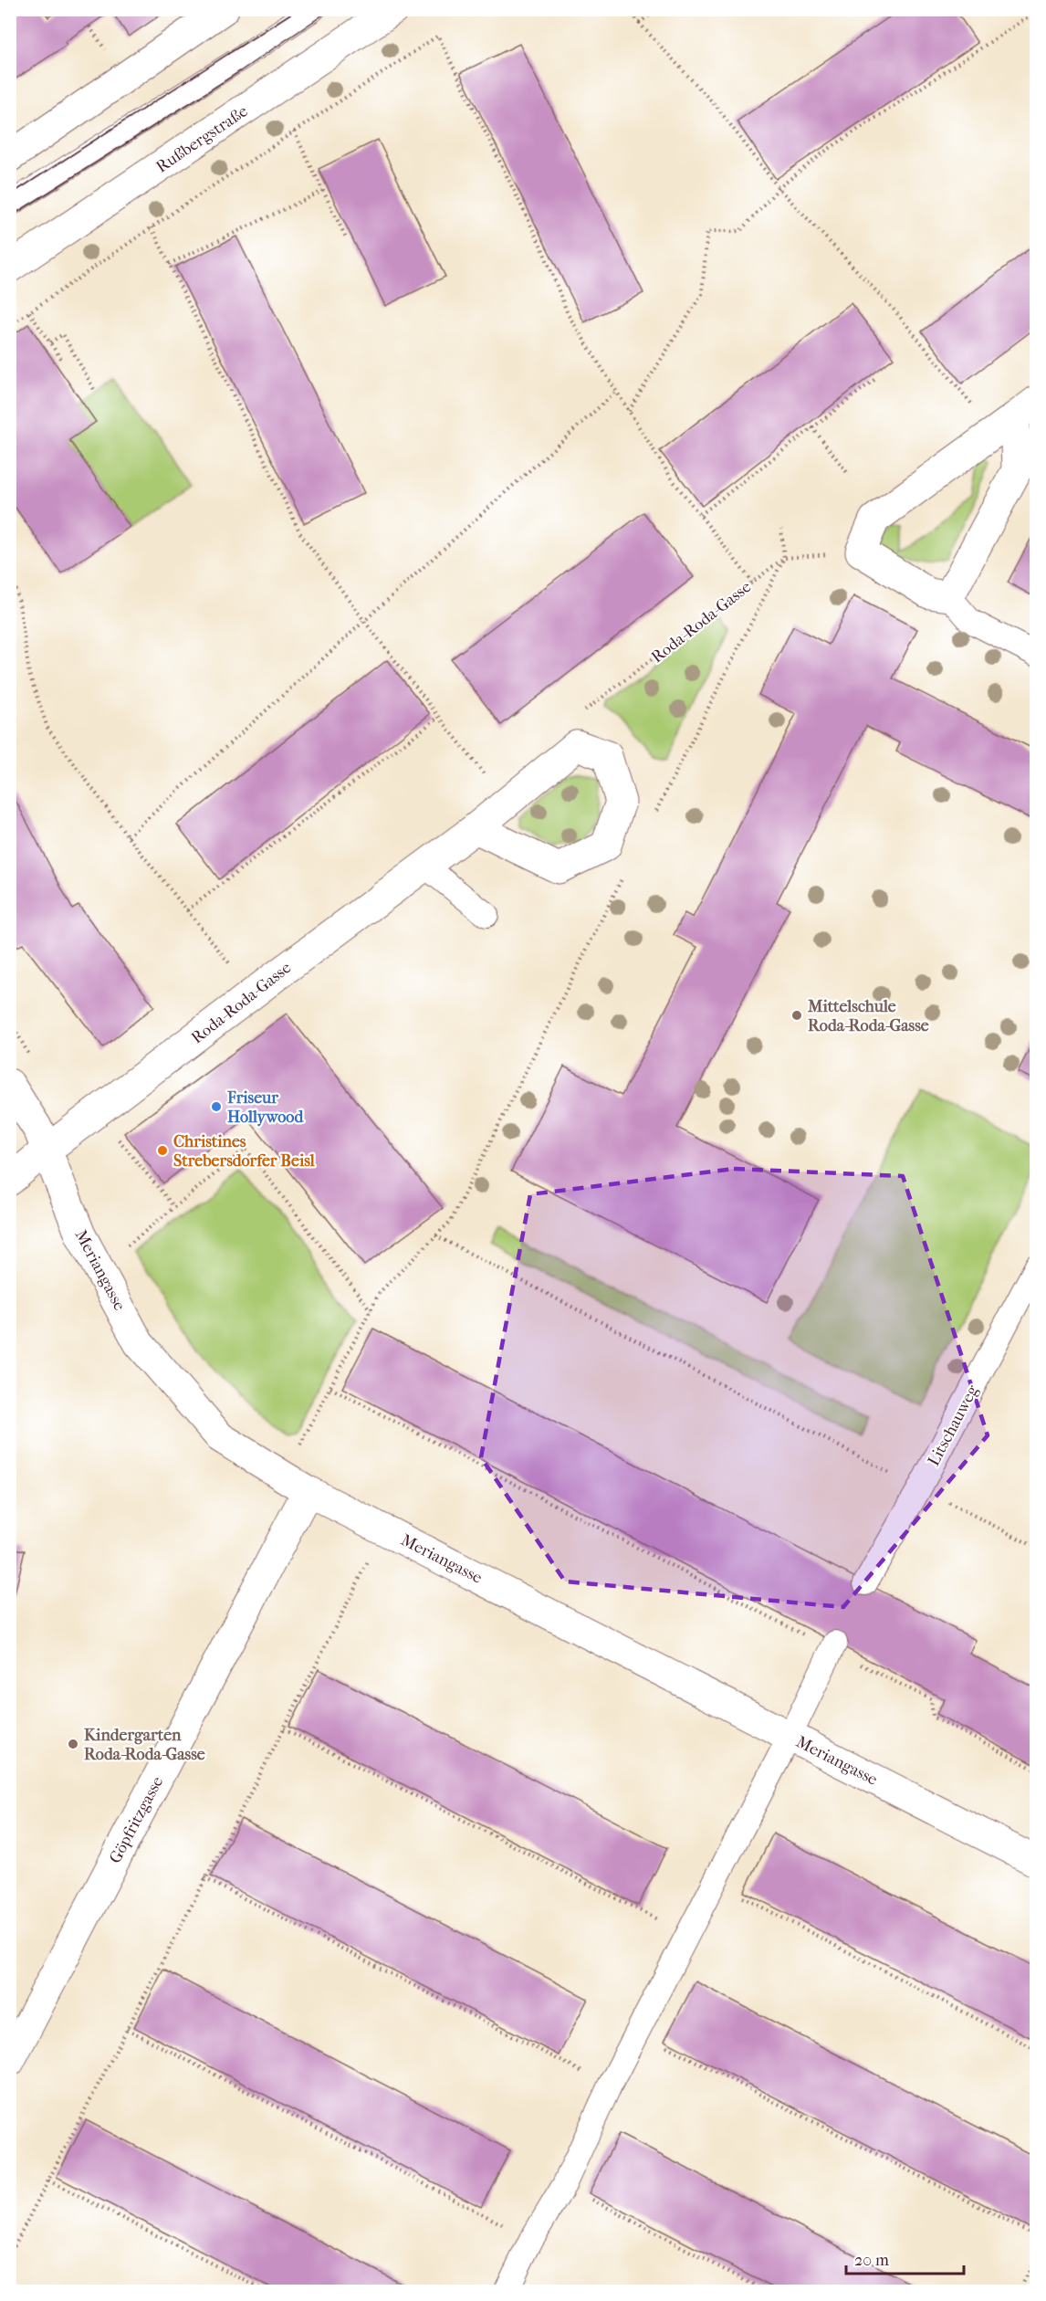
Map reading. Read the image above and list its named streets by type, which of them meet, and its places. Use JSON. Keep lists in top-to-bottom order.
{
  "streets": {
    "street": [
      "Rußbergstraße",
      "Roda-Roda-Gasse",
      "Meriangasse",
      "Göpfritzgasse"
    ],
    "lane": ["Litschauweg"]
  },
  "crossings": [
    ["Roda-Roda-Gasse", "Meriangasse"],
    ["Meriangasse", "Göpfritzgasse"]
  ],
  "places": [
    "Mittelschule Roda-Roda-Gasse",
    "Friseur Hollywood",
    "Christines Strebersdorfer Beisl",
    "Kindergarten Roda-Roda-Gasse"
  ],
  "scale_bar": "20 m"
}
